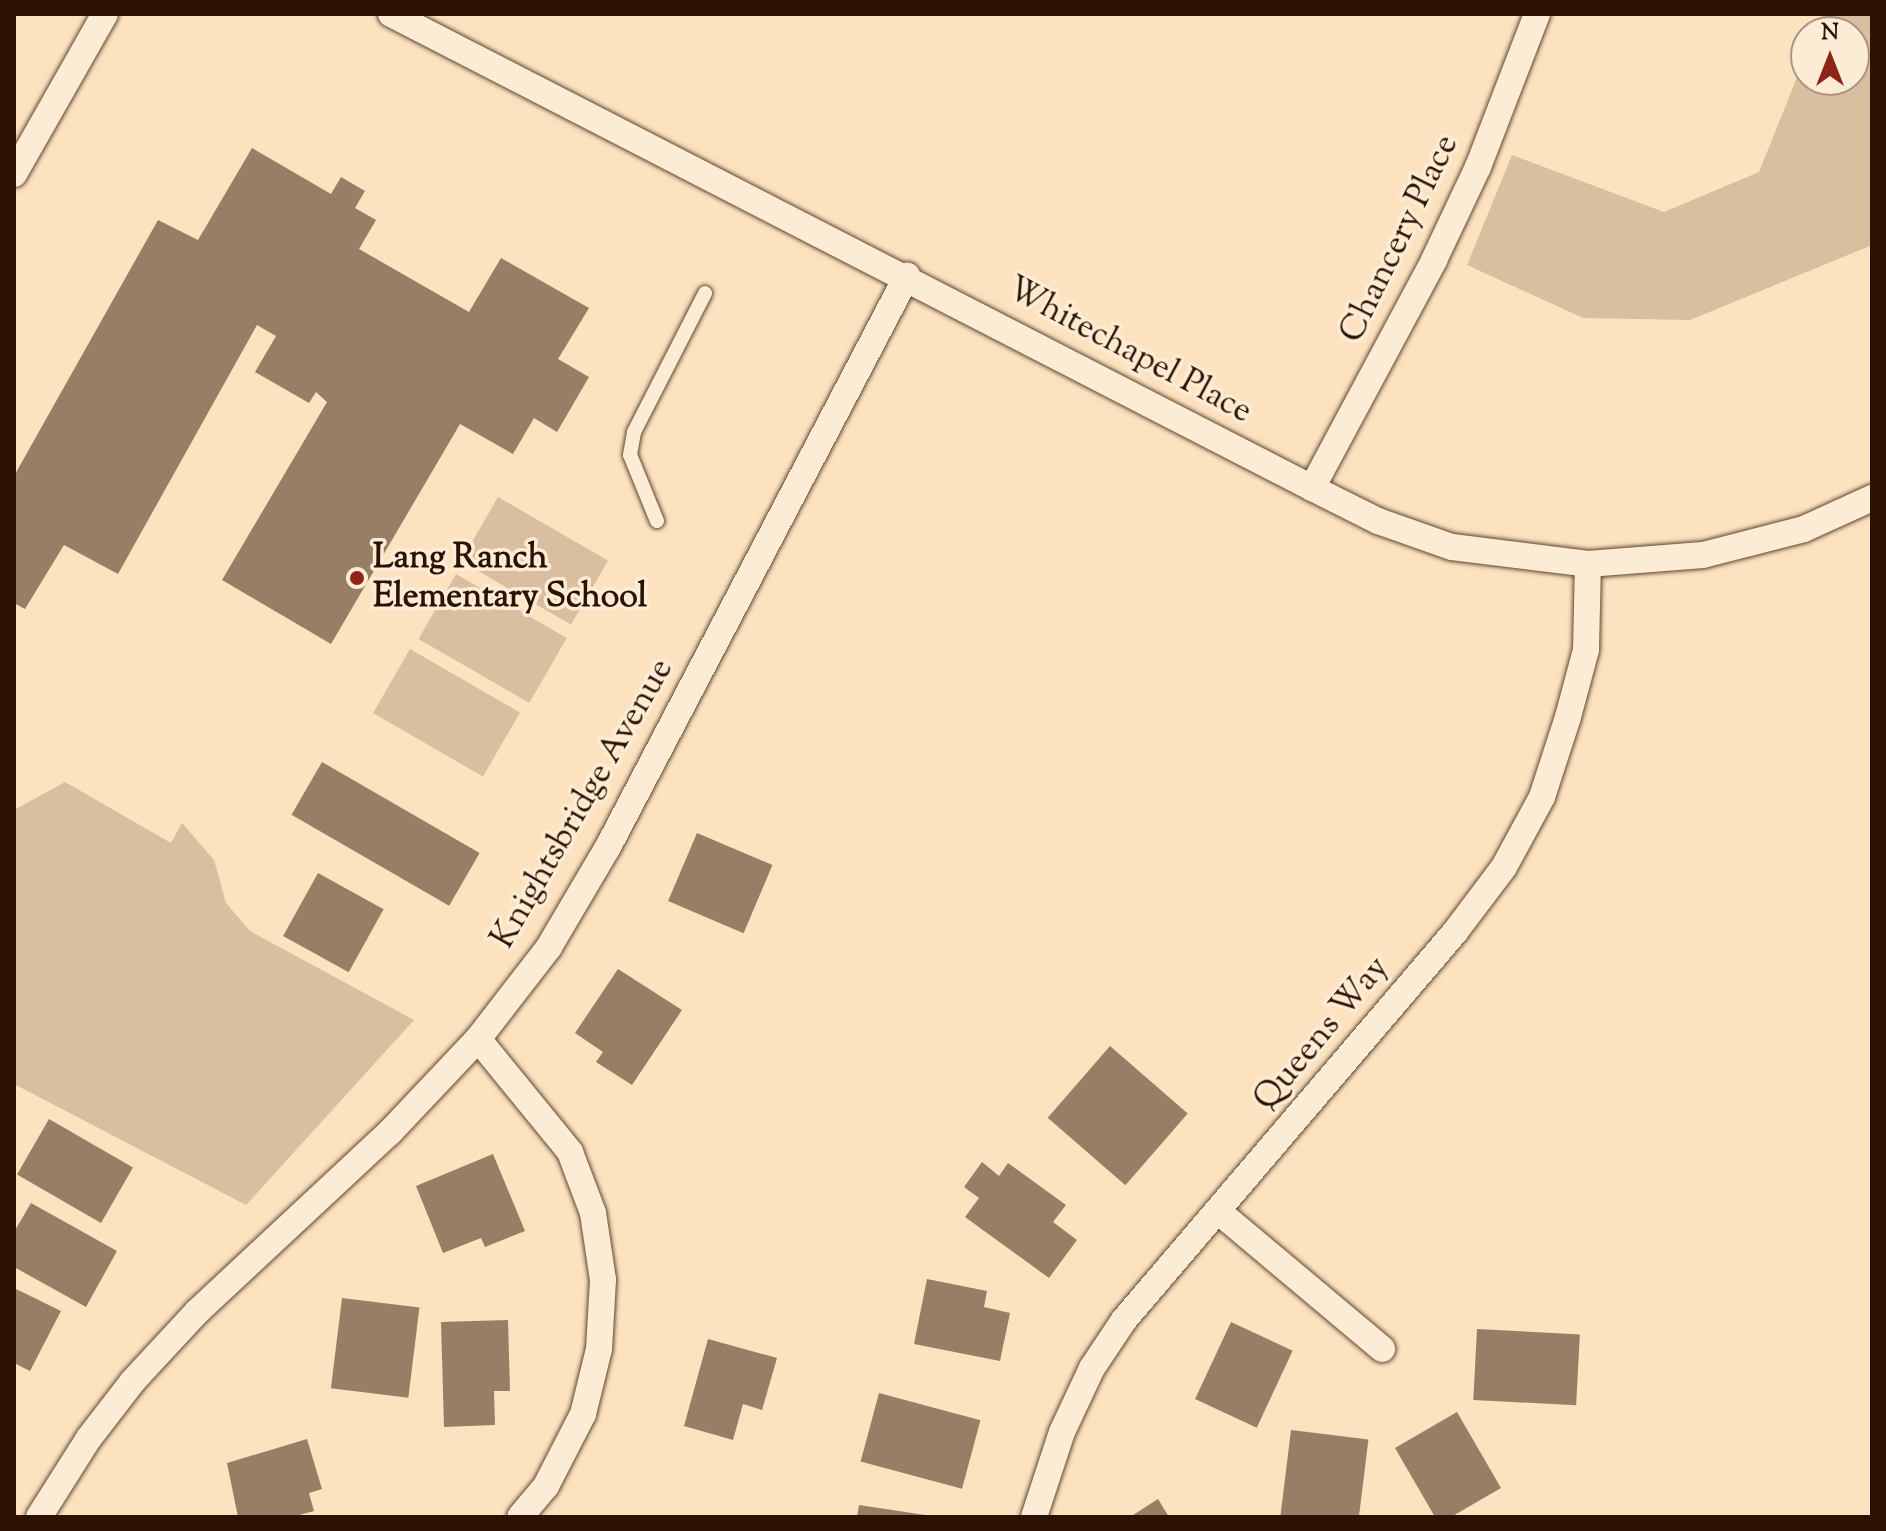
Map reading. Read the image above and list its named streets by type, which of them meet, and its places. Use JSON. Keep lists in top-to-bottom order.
{
  "streets": {
    "street": [
      "Chancery Place",
      "Whitechapel Place",
      "Knightsbridge Avenue",
      "Queens Way"
    ]
  },
  "crossings": [
    ["Chancery Place", "Whitechapel Place"],
    ["Whitechapel Place", "Knightsbridge Avenue"],
    ["Whitechapel Place", "Queens Way"]
  ],
  "places": ["Lang Ranch Elementary School"],
  "north": "top"
}
